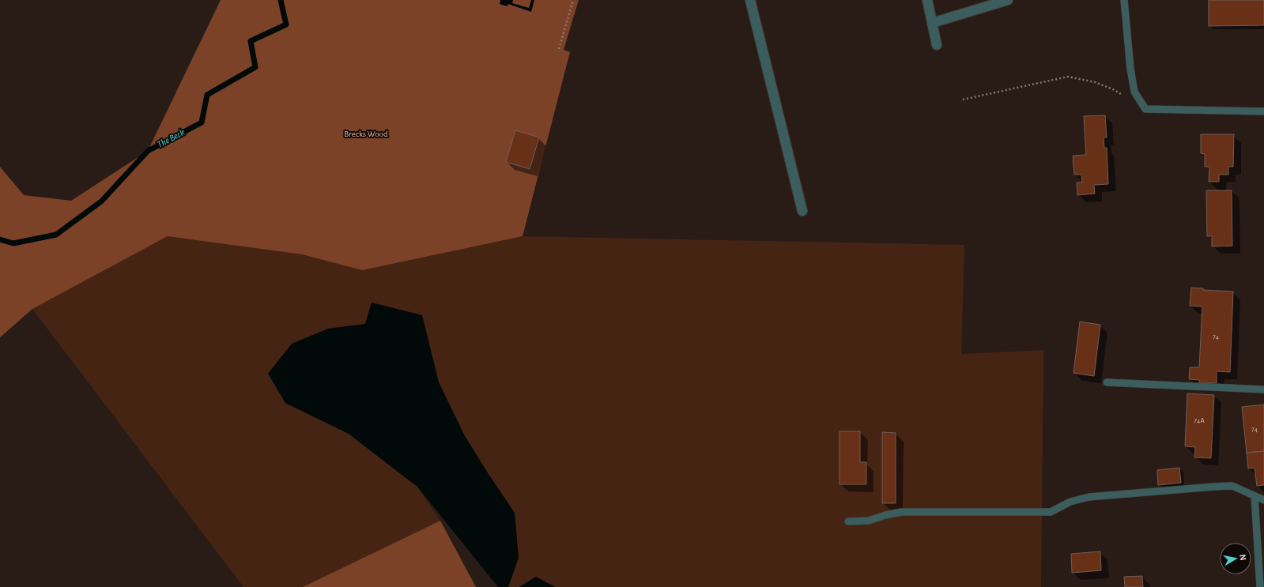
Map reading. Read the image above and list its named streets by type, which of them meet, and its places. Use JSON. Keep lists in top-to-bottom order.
{
  "water": ["The Beck"],
  "parks": ["Brecks Wood"],
  "house_numbers": ["74", "74A", "74"],
  "north": "right"
}
